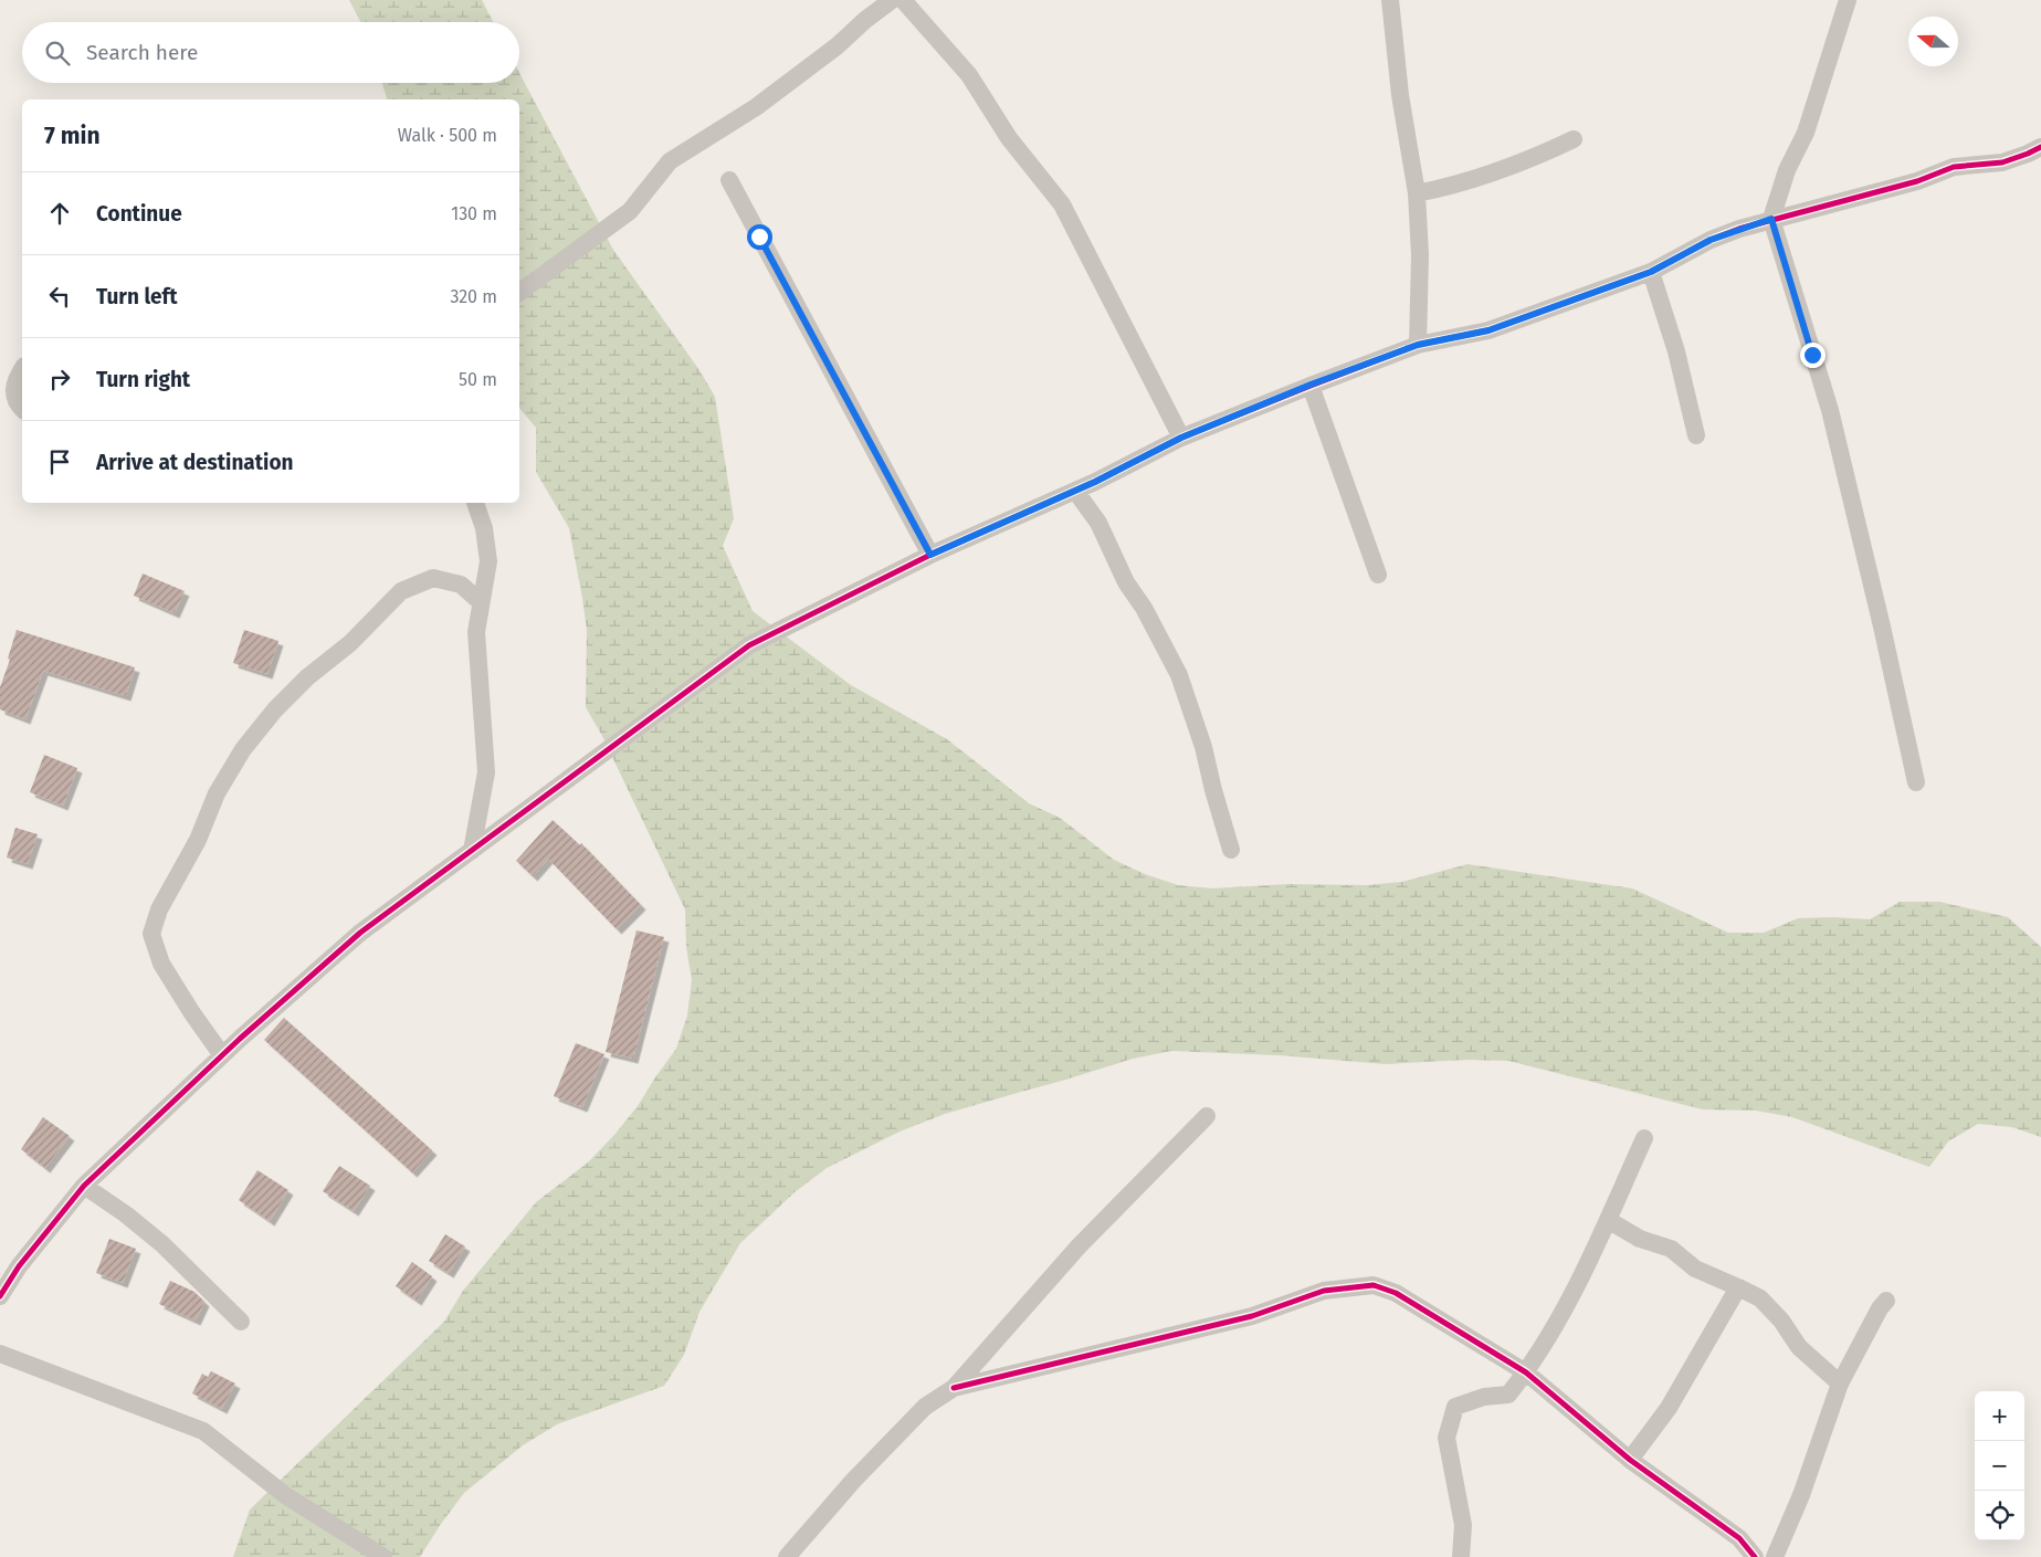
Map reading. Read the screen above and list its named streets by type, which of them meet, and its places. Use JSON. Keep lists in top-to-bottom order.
{
  "north": "left",
  "page": {
    "search": "Search here",
    "heading": ["7 min", "Walk · 500 m"],
    "list": [
      ["Continue", "130 m"],
      ["Turn left", "320 m"],
      ["Turn right", "50 m"],
      "Arrive at destination"
    ],
    "map_buttons": ["+", "−"]
  }
}
